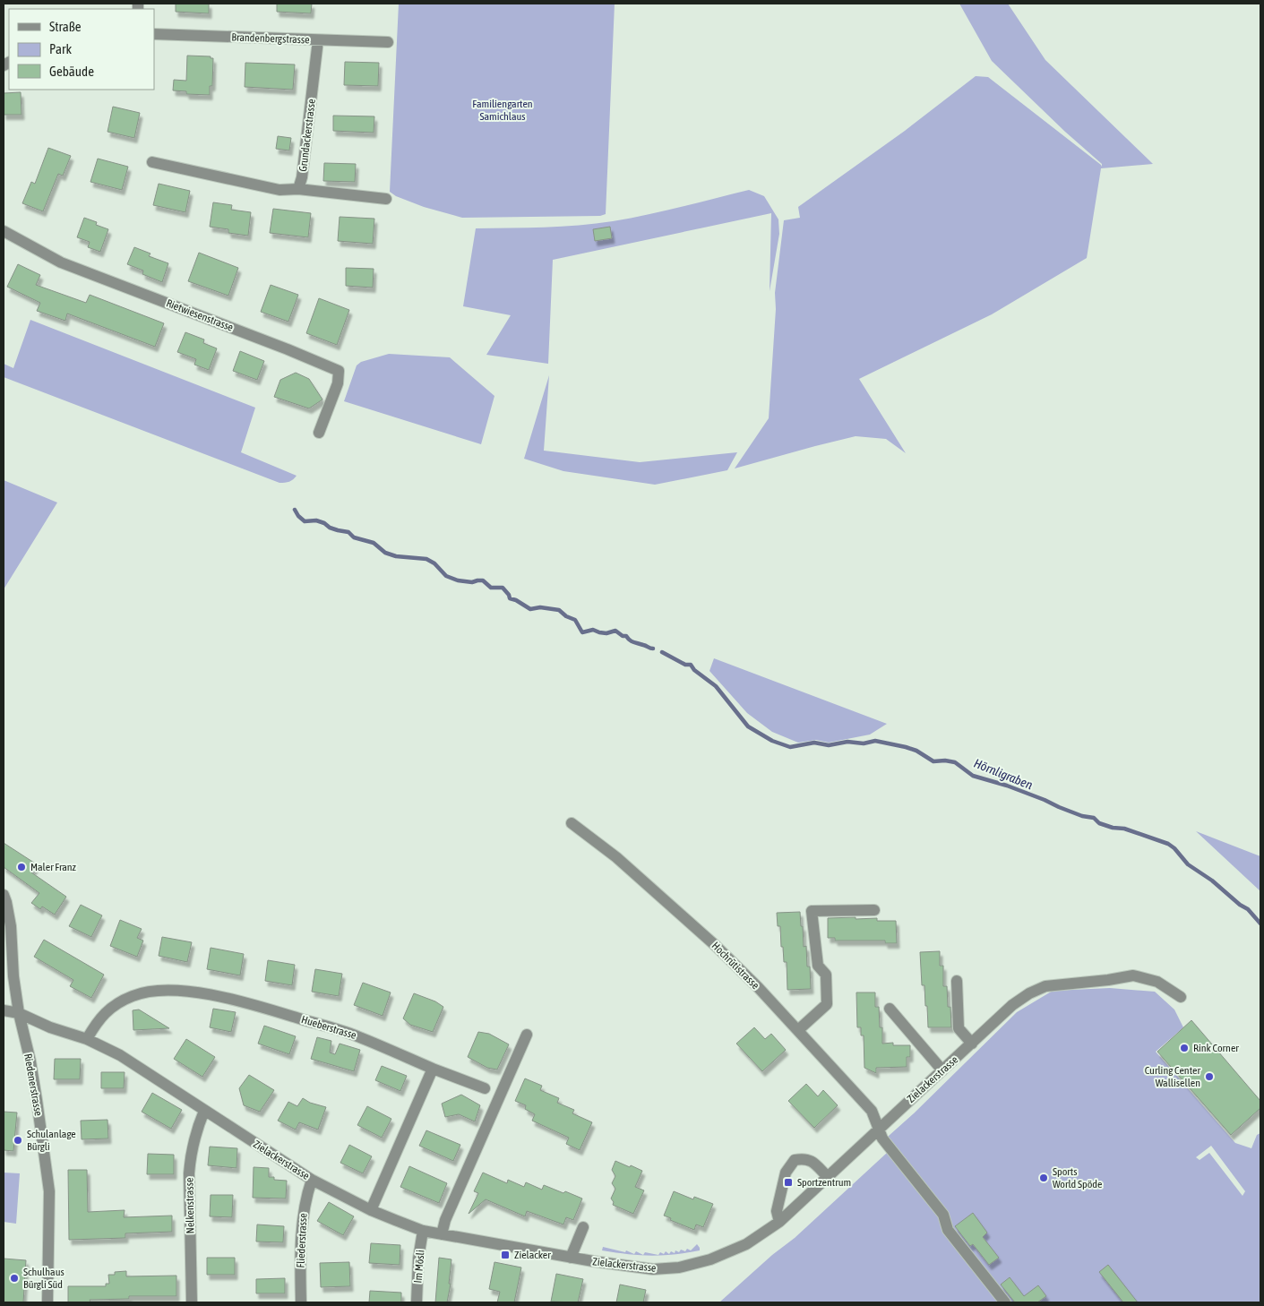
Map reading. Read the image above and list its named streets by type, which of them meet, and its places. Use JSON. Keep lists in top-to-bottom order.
{
  "streets": {
    "street": [
      "Brandenbergstrasse",
      "Grundackerstrasse",
      "Rietwiesenstrasse",
      "Hochrütistrasse",
      "Hueberstrasse",
      "Zielackerstrasse",
      "Riedenerstrasse",
      "Nelkenstrasse",
      "Fliederstrasse",
      "Im Mösli"
    ]
  },
  "crossings": [
    ["Brandenbergstrasse", "Grundackerstrasse"],
    ["Hochrütistrasse", "Zielackerstrasse"],
    ["Hueberstrasse", "Zielackerstrasse"],
    ["Zielackerstrasse", "Riedenerstrasse"],
    ["Zielackerstrasse", "Nelkenstrasse"],
    ["Zielackerstrasse", "Fliederstrasse"],
    ["Zielackerstrasse", "Im Mösli"]
  ],
  "water": ["Hörnligraben"],
  "parks": ["Familiengarten Samichlaus"],
  "places": {
    "other": [
      "Maler Franz",
      "Rink Corner",
      "Curling Center Wallisellen",
      "Schulanlage Bürgli",
      "Sports World Spöde",
      "Schulhaus Bürgli Süd"
    ],
    "transit": ["Sportzentrum", "Zielacker"]
  },
  "legend": ["Straße", "Park", "Gebäude"]
}
